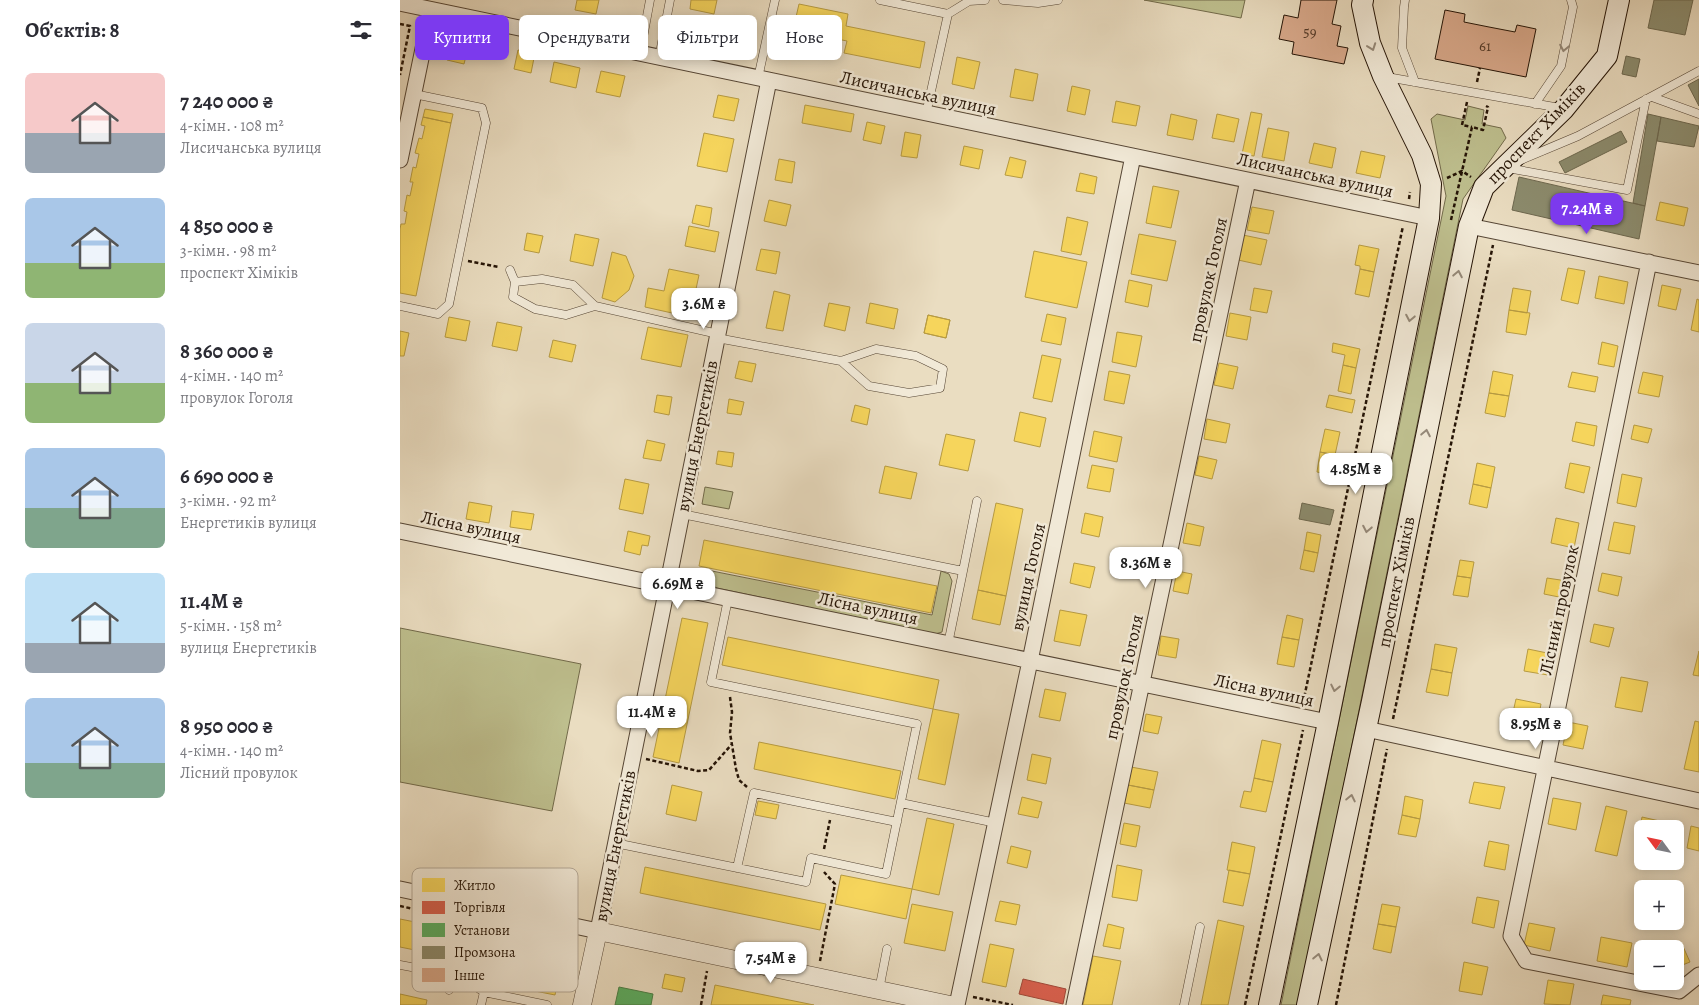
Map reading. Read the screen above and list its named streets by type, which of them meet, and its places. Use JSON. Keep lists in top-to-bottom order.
{
  "streets": {
    "main road": ["проспект Хіміків"],
    "street": [
      "Лисичанська вулиця",
      "провулок Гоголя",
      "вулиця Енергетиків",
      "Лісна вулиця",
      "вулиця Гоголя",
      "Лісний провулок"
    ]
  },
  "crossings": [
    ["Лисичанська вулиця", "провулок Гоголя"],
    ["Лисичанська вулиця", "вулиця Енергетиків"],
    ["Лисичанська вулиця", "вулиця Гоголя"],
    ["провулок Гоголя", "Лісна вулиця"],
    ["вулиця Енергетиків", "Лісна вулиця"],
    ["Лісна вулиця", "вулиця Гоголя"]
  ],
  "house_numbers": ["59", "61"],
  "legend": [
    "Житло",
    "Торгівля",
    "Установи",
    "Промзона",
    "Інше"
  ],
  "north": "top left",
  "page": {
    "heading": "Об’єктів: 8",
    "chip": [
      "Купити",
      "Орендувати",
      "Фільтри",
      "Нове"
    ],
    "list": [
      {
        "name": "7 240 000 ₴",
        "note": "4-кімн. · 108 m² · Лисичанська вулиця"
      },
      {
        "name": "4 850 000 ₴",
        "note": "3-кімн. · 98 m² · проспект Хіміків"
      },
      {
        "name": "8 360 000 ₴",
        "note": "4-кімн. · 140 m² · провулок Гоголя"
      },
      {
        "name": "6 690 000 ₴",
        "note": "3-кімн. · 92 m² · Енергетиків вулиця"
      },
      {
        "name": "11.4M ₴",
        "note": "5-кімн. · 158 m² · вулиця Енергетиків"
      },
      {
        "name": "8 950 000 ₴",
        "note": "4-кімн. · 140 m² · Лісний провулок"
      }
    ],
    "price": [
      "7.24M ₴",
      "3.6M ₴",
      "4.85M ₴",
      "8.36M ₴",
      "6.69M ₴",
      "11.4M ₴",
      "8.95M ₴",
      "7.54M ₴"
    ],
    "map_buttons": ["+", "−"]
  }
}
